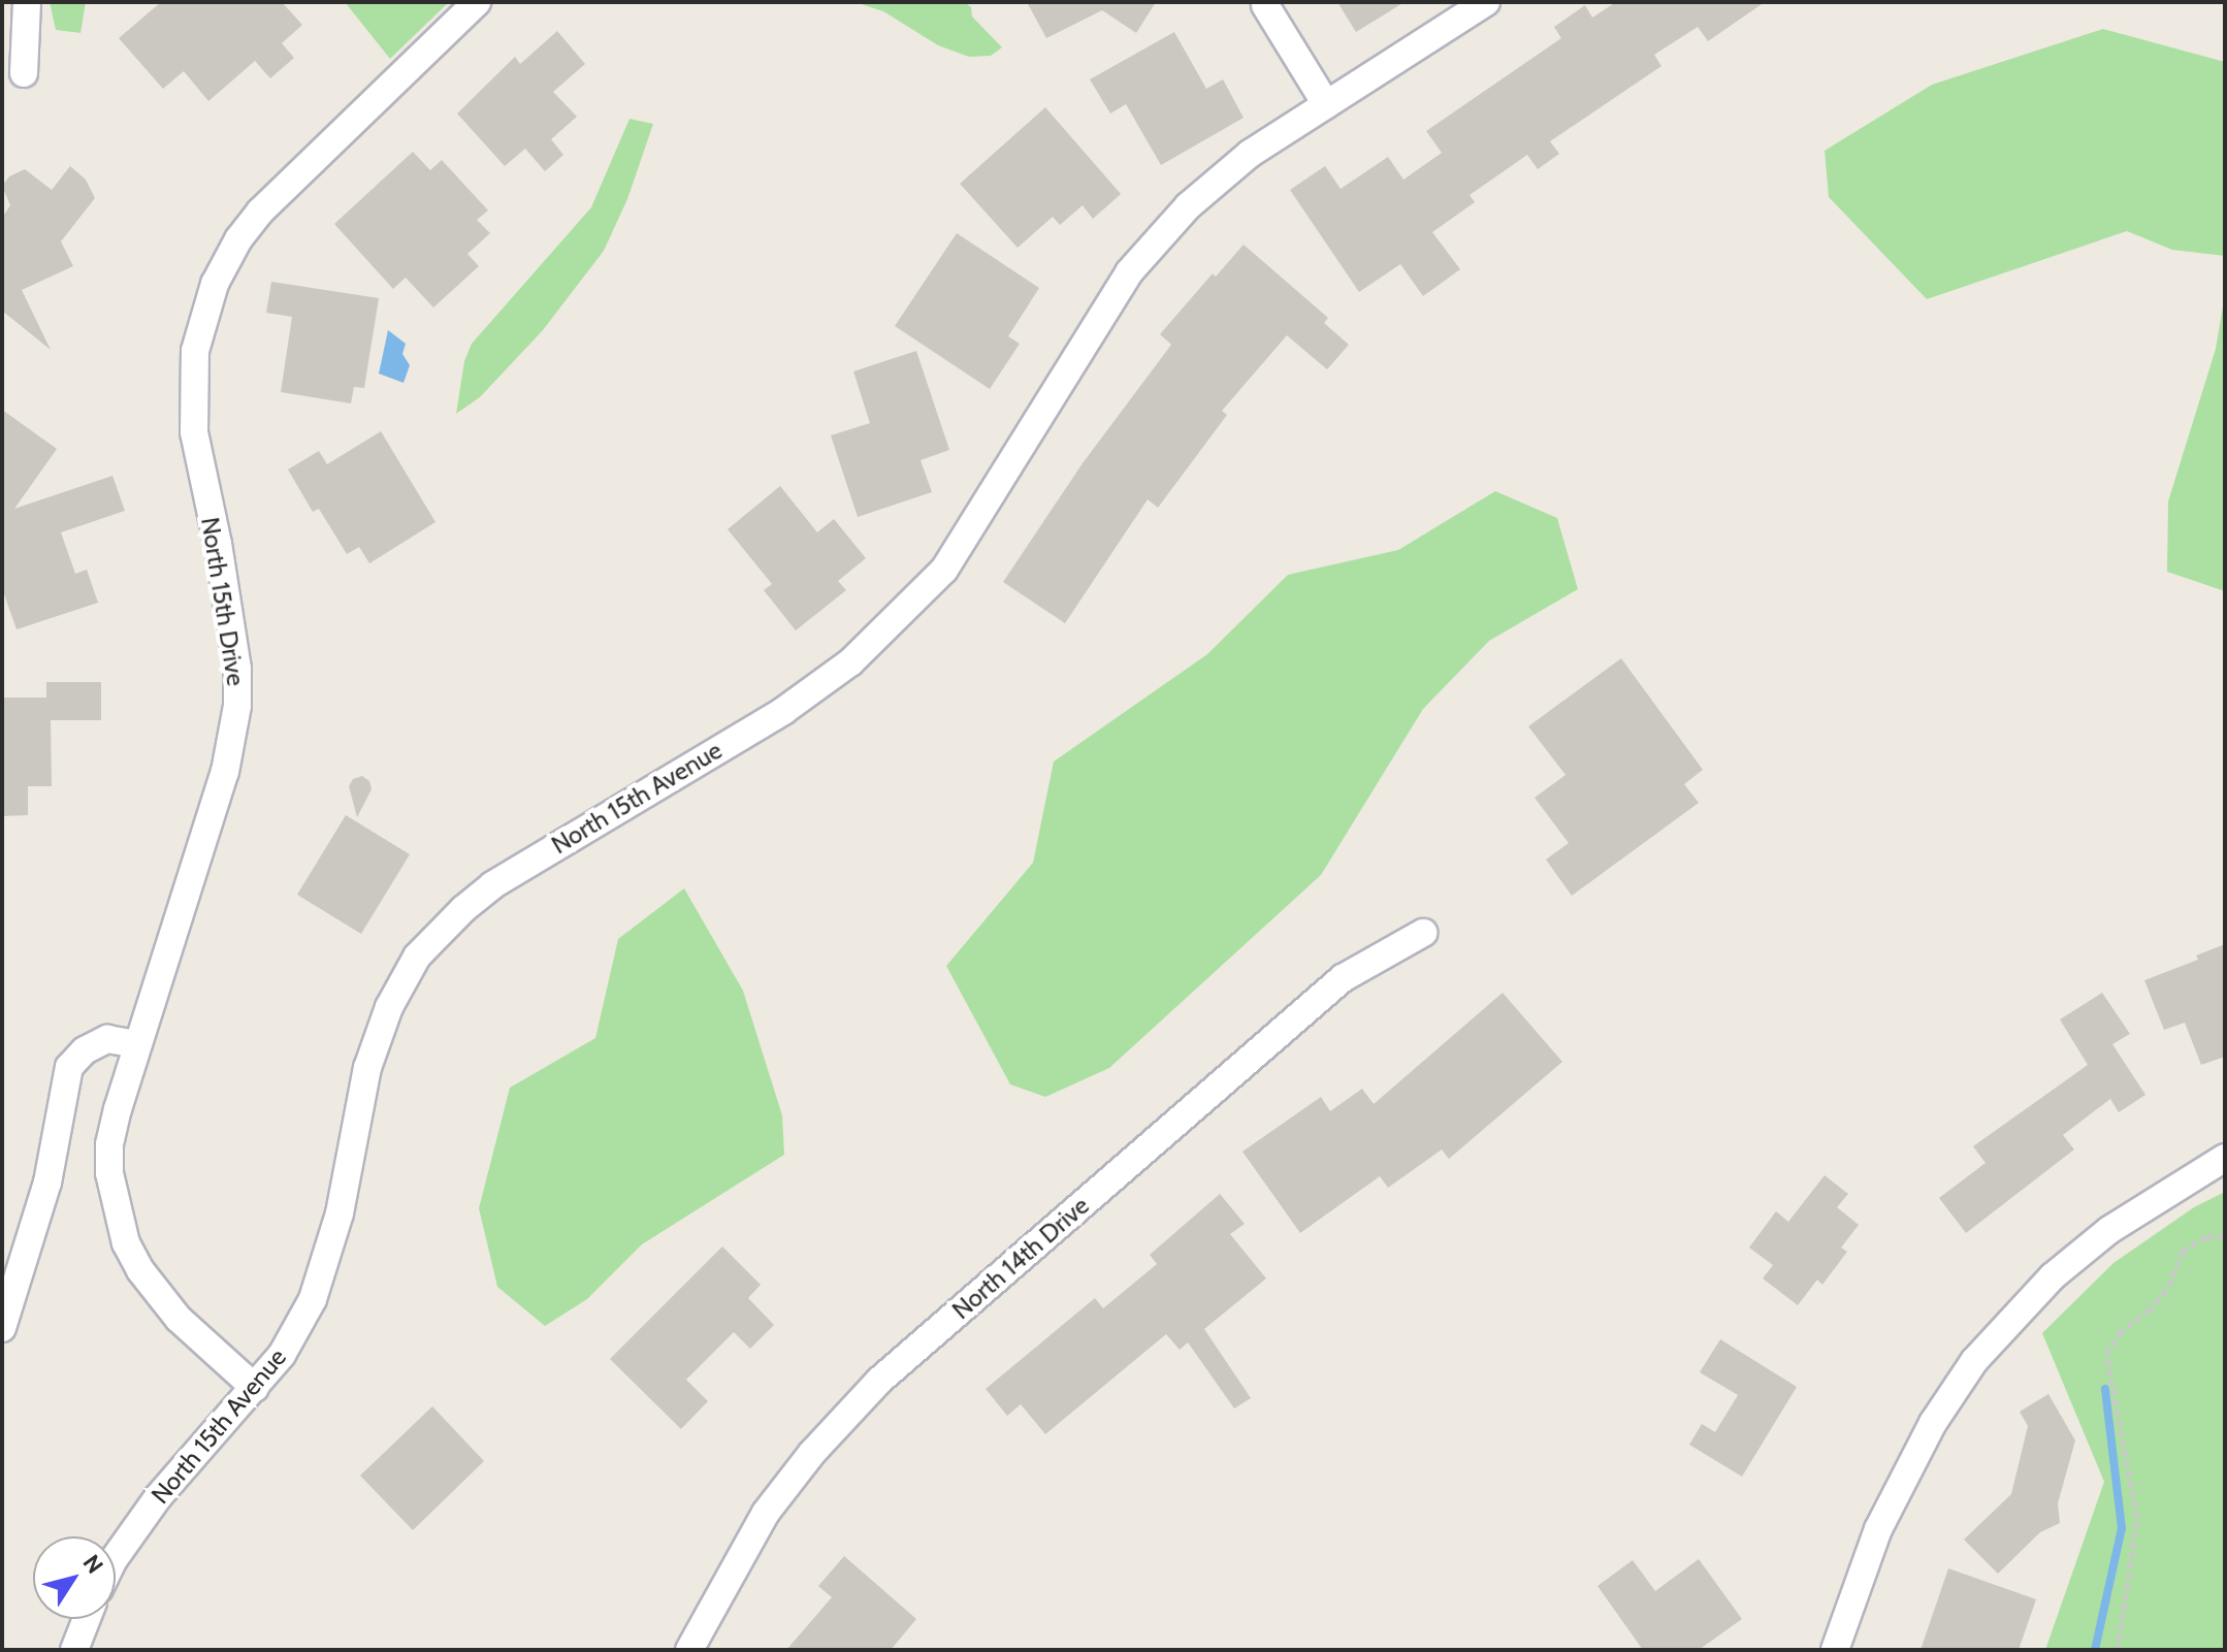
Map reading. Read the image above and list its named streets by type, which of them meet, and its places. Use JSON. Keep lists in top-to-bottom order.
{
  "streets": {
    "street": ["North 15th Drive", "North 15th Avenue", "North 14th Drive"]
  },
  "crossings": [
    ["North 15th Drive", "North 15th Avenue"]
  ],
  "north": "top right"
}
